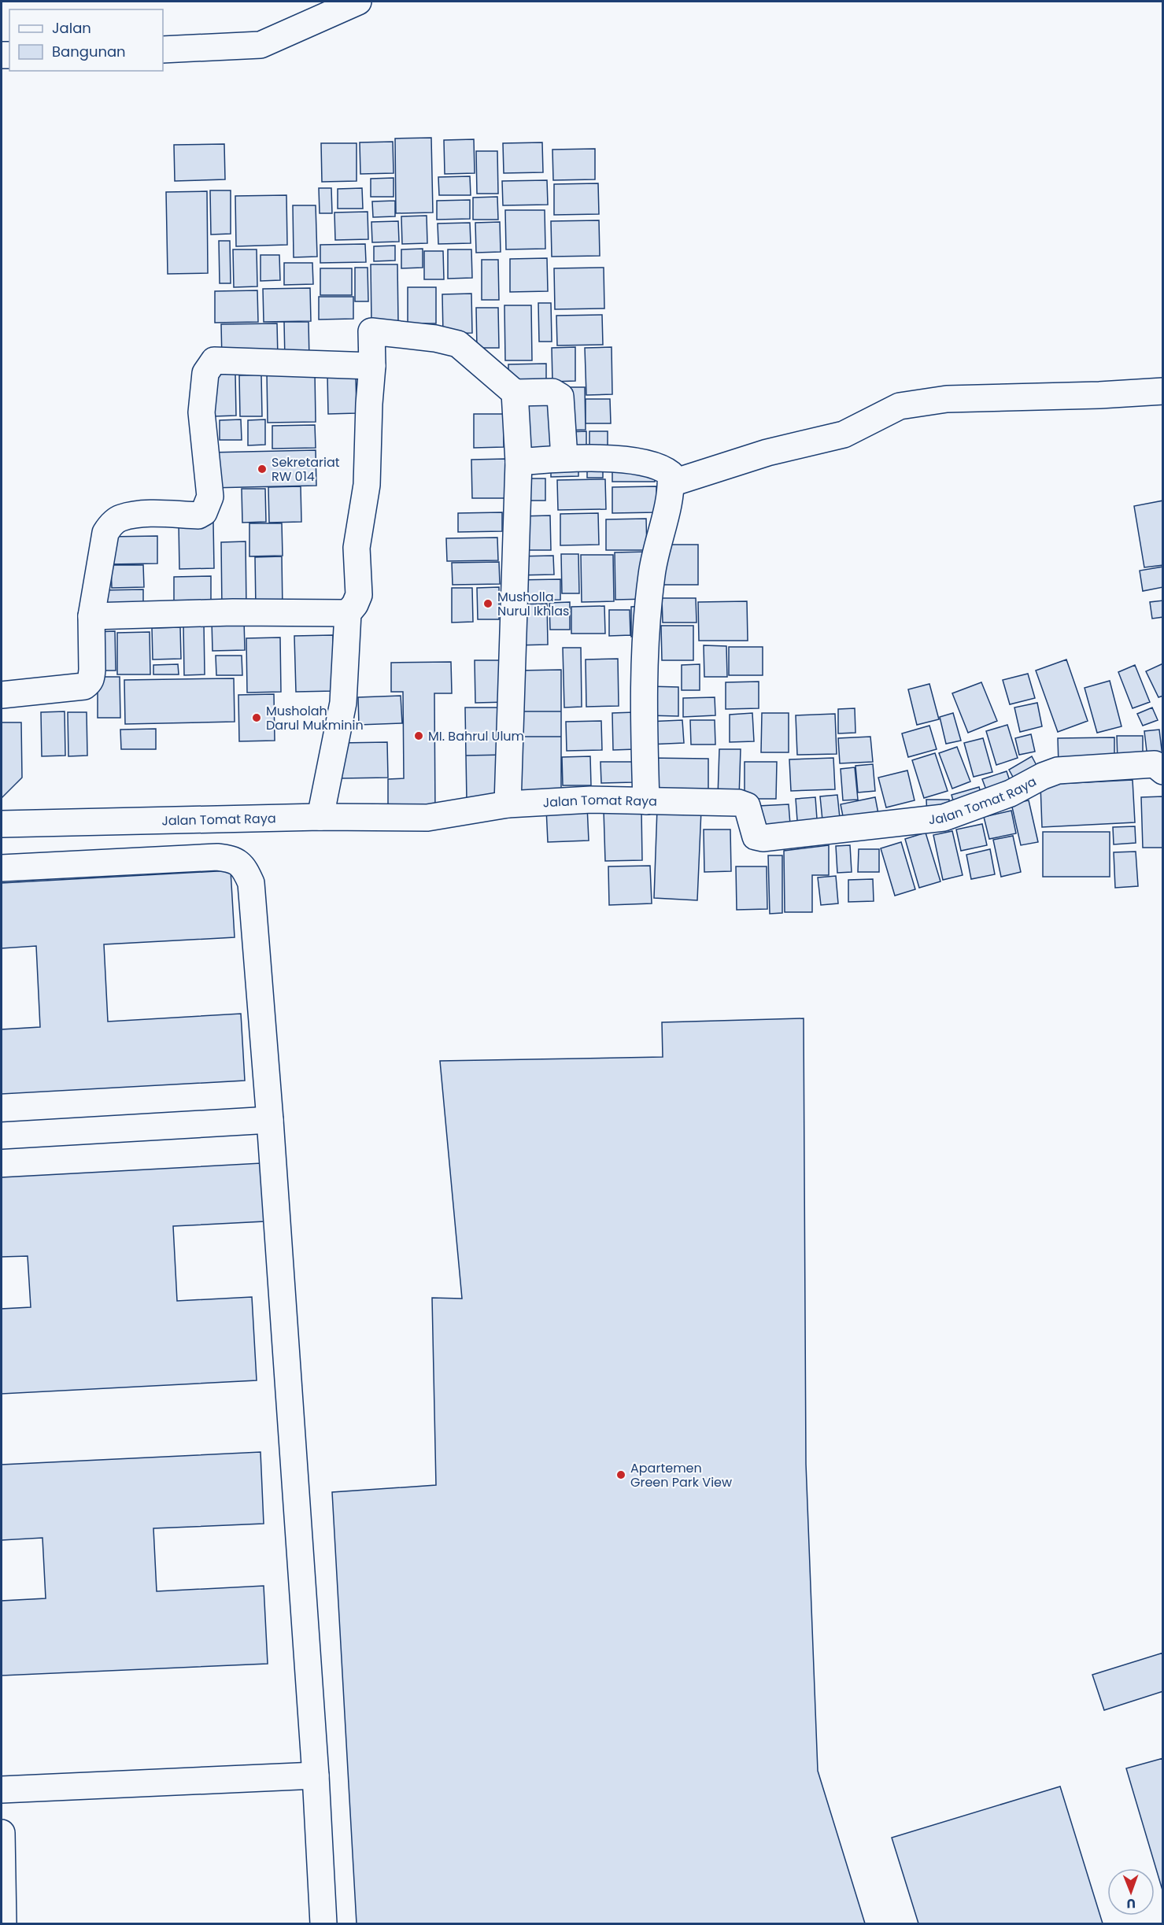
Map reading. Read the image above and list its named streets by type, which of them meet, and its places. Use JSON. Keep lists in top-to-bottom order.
{
  "streets": {
    "street": ["Jalan Tomat Raya"]
  },
  "places": [
    "Sekretariat RW 014",
    "Musholla Nurul Ikhlas",
    "Musholah Darul Mukminin",
    "MI. Bahrul Ulum",
    "Apartemen Green Park View"
  ],
  "legend": ["Jalan", "Bangunan"],
  "north": "bottom"
}
